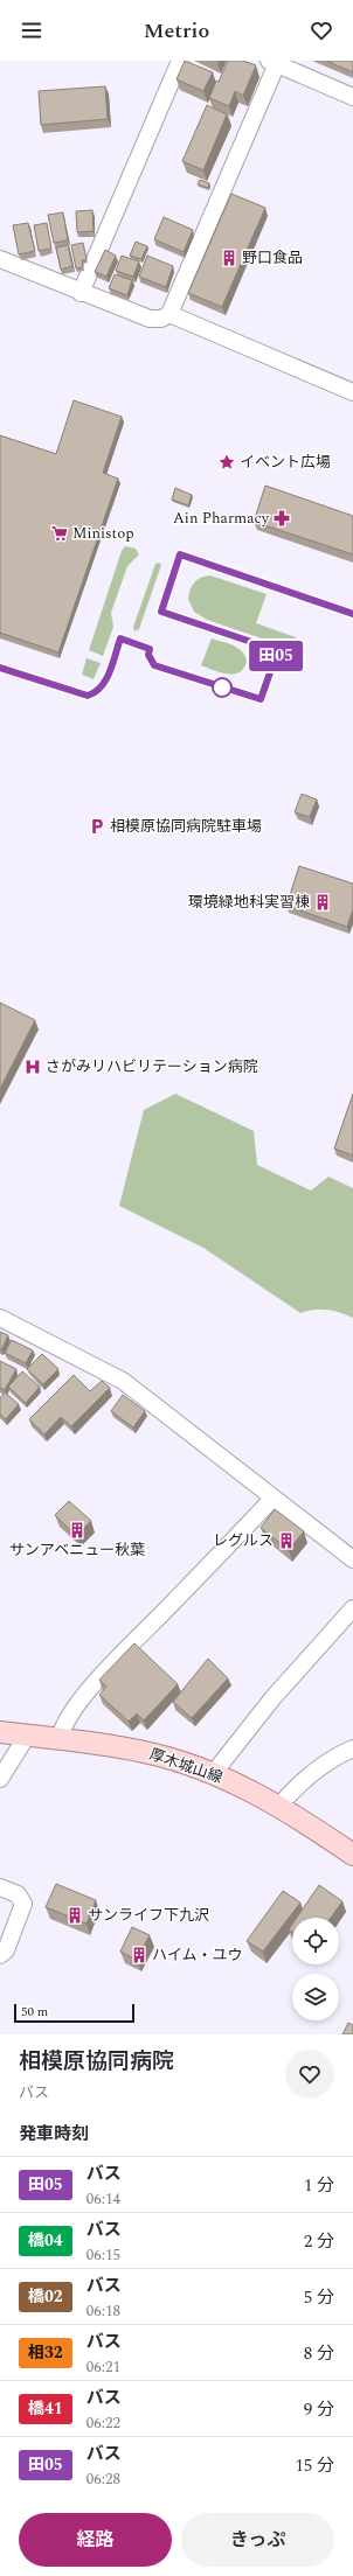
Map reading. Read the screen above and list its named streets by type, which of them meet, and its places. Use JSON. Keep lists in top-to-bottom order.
{
  "streets": {
    "main road": ["厚木城山線"]
  },
  "places": {
    "building": [
      "野口食品",
      "環境緑地科実習棟",
      "サンアベニュー秋葉",
      "レグルス",
      "サンライフ下九沢",
      "ハイム・ユウ"
    ],
    "place": ["イベント広場"],
    "pharmacy": ["Ain Pharmacy"],
    "supermarket": ["Ministop"],
    "parking": ["相模原協同病院駐車場"],
    "hospital": ["さがみリハビリテーション病院"]
  },
  "lines": ["bus line 田05"],
  "scale_bar": "50 m",
  "page": {
    "header": "Metrio",
    "on_map": "田05",
    "scale": "50 m",
    "heading": [
      ["相模原協同病院", "バス"],
      "発車時刻"
    ],
    "list": [
      {
        "mark": "田05",
        "name": "バス",
        "note": "06:14",
        "value": "1 分"
      },
      {
        "mark": "橋04",
        "name": "バス",
        "note": "06:15",
        "value": "2 分"
      },
      {
        "mark": "橋02",
        "name": "バス",
        "note": "06:18",
        "value": "5 分"
      },
      {
        "mark": "相32",
        "name": "バス",
        "note": "06:21",
        "value": "8 分"
      },
      {
        "mark": "橋41",
        "name": "バス",
        "note": "06:22",
        "value": "9 分"
      },
      {
        "mark": "田05",
        "name": "バス",
        "note": "06:28",
        "value": "15 分"
      }
    ],
    "buttons": ["経路", "きっぷ"]
  }
}
